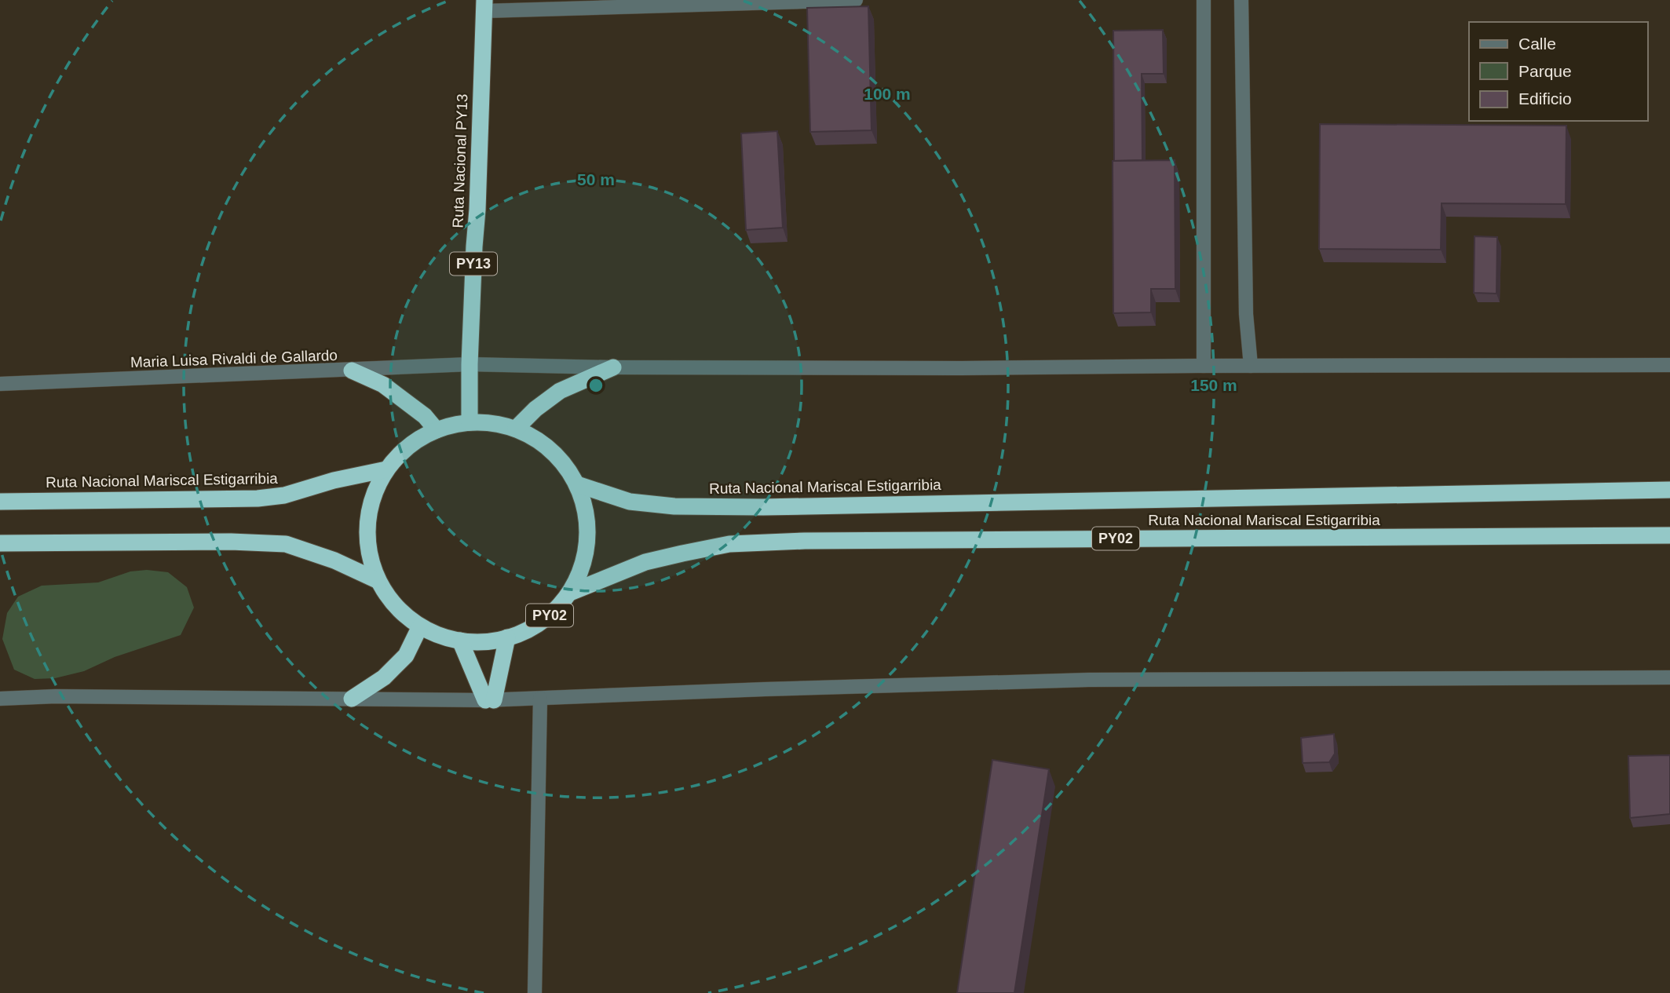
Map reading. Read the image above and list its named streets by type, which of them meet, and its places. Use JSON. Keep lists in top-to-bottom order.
{
  "streets": {
    "highway": [
      "Ruta Nacional PY13",
      "PY13",
      "Ruta Nacional Mariscal Estigarribia",
      "PY02"
    ],
    "street": ["Maria Luisa Rivaldi de Gallardo"]
  },
  "crossings": [
    ["Ruta Nacional PY13", "Maria Luisa Rivaldi de Gallardo"],
    ["Ruta Nacional PY13", "PY02"],
    ["Ruta Nacional Mariscal Estigarribia", "PY02"]
  ],
  "legend": ["Calle", "Parque", "Edificio"],
  "rings": ["100 m", "50 m", "150 m"]
}
